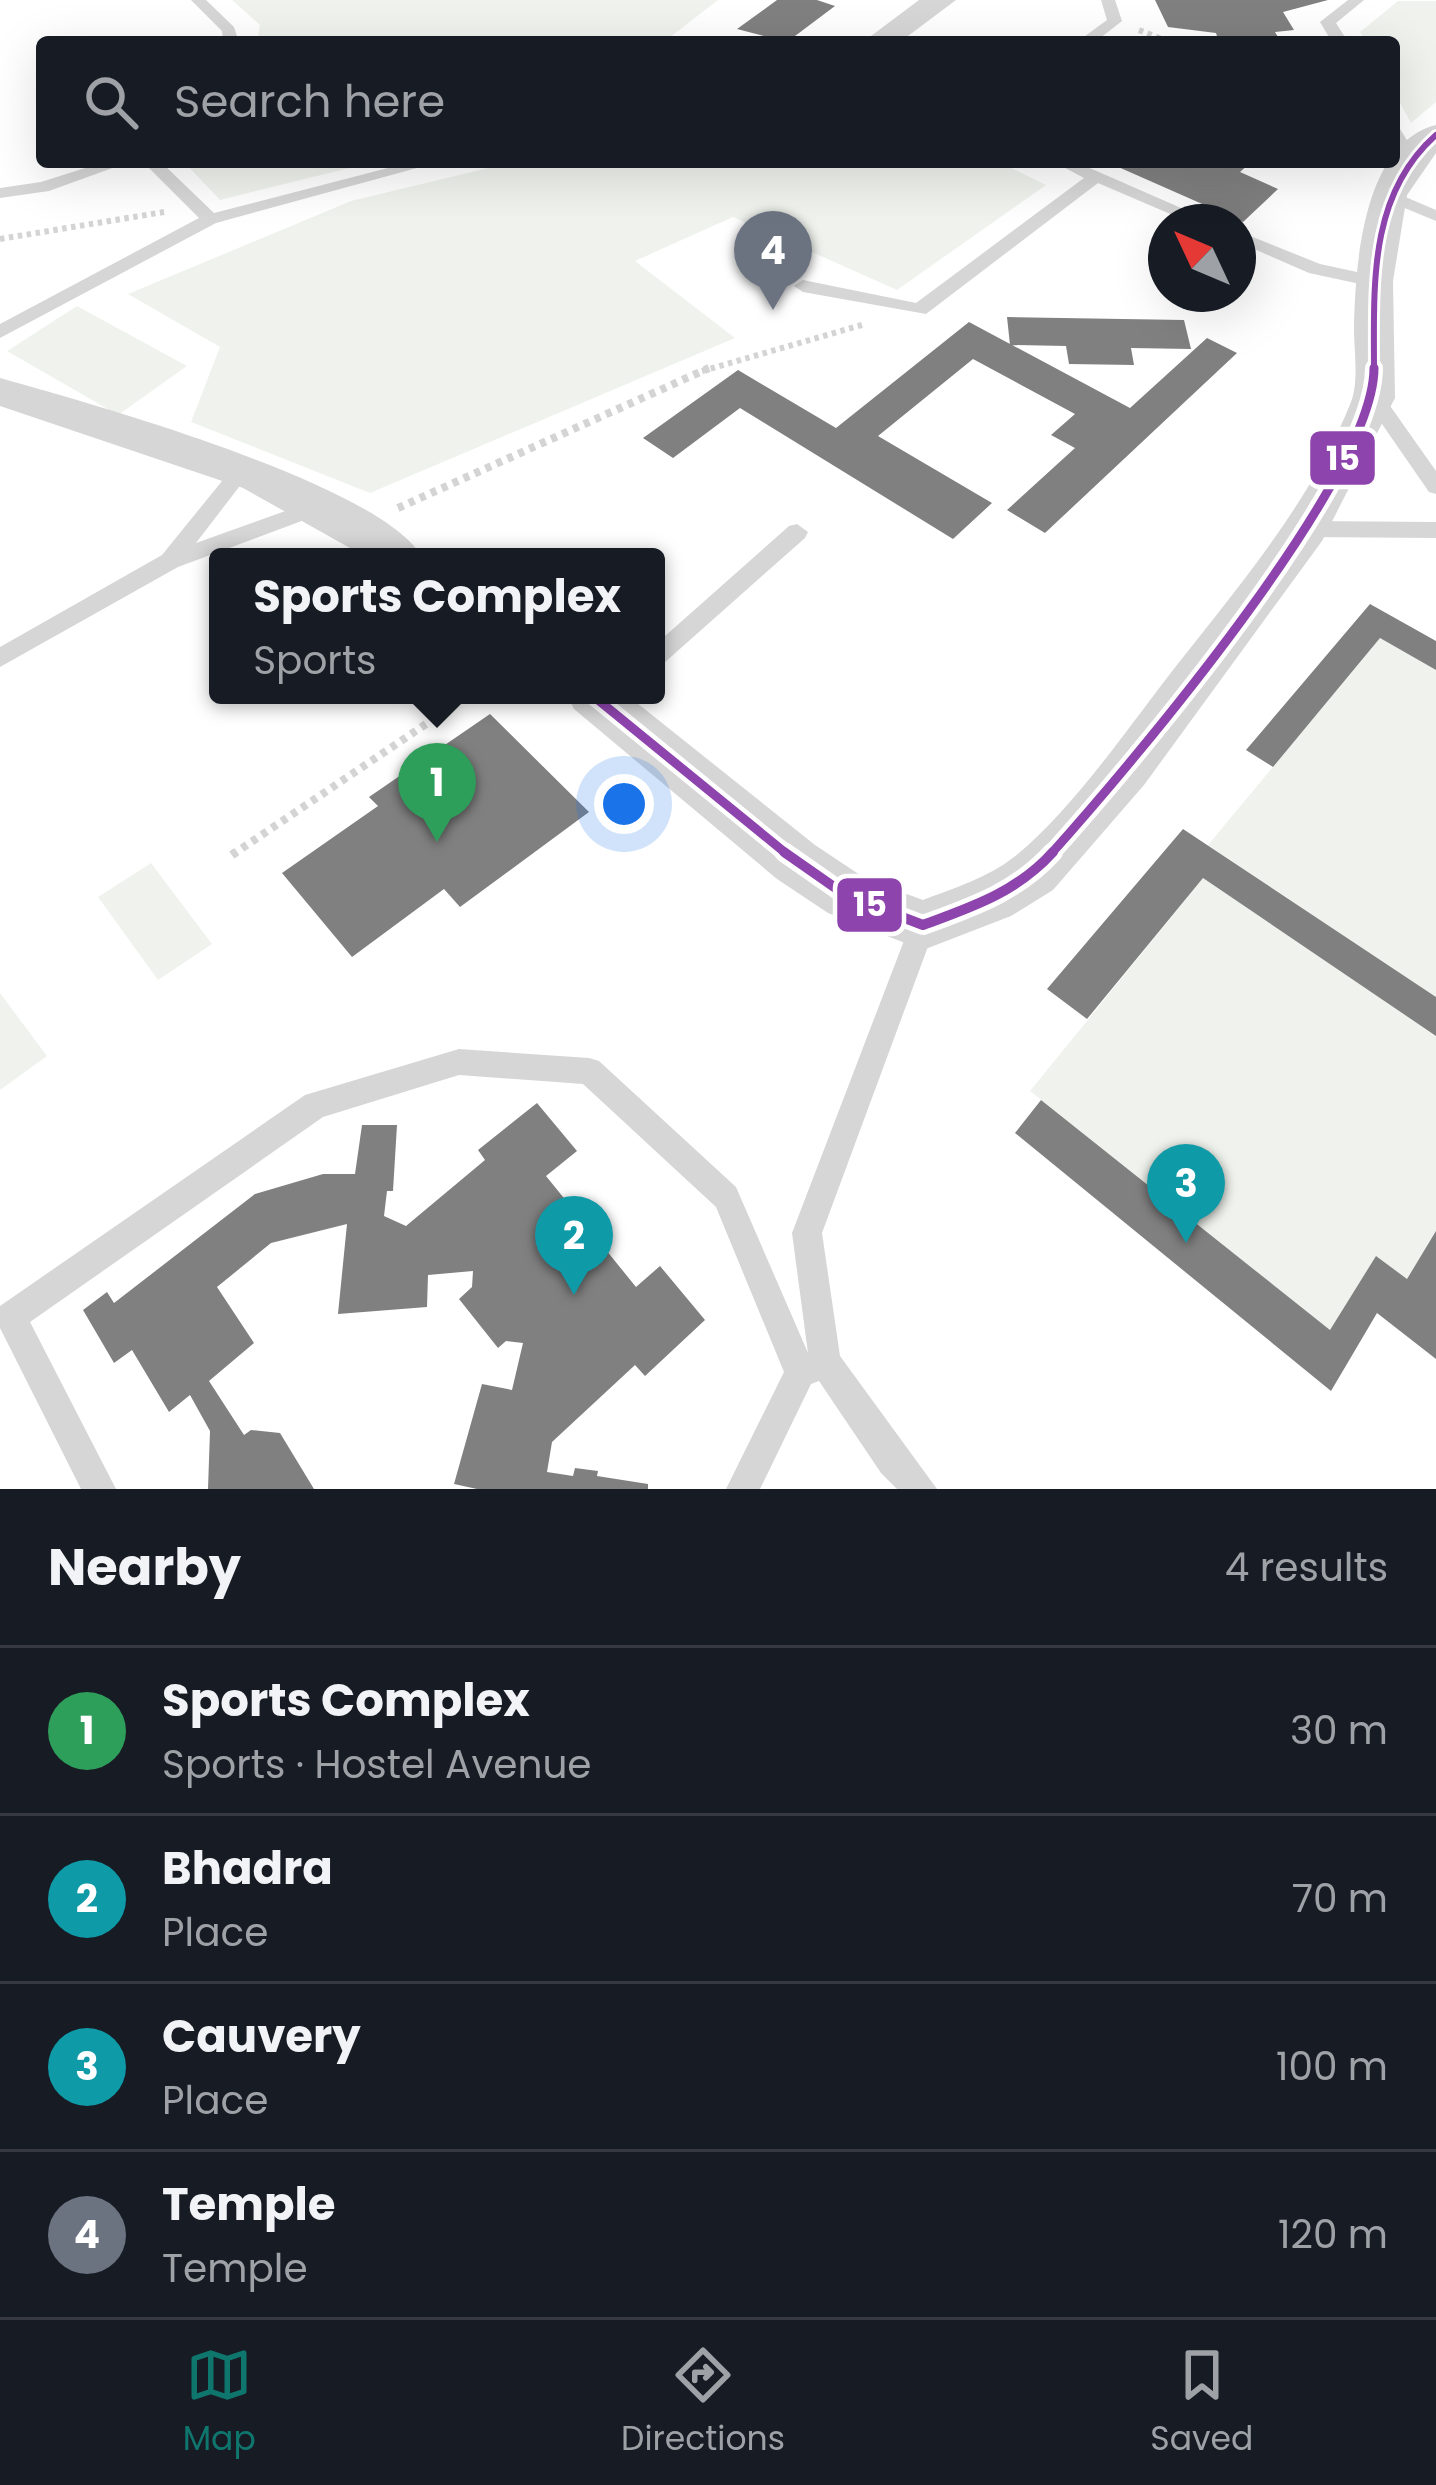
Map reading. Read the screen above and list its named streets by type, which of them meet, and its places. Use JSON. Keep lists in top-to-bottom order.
{
  "lines": ["transit line 15"],
  "north": "top left",
  "page": {
    "search": "Search here",
    "pins": [
      "4",
      "1",
      "3",
      "2"
    ],
    "popup": ["Sports Complex", "Sports"],
    "heading": ["Nearby", "4 results"],
    "list": [
      {
        "mark": "1",
        "name": "Sports Complex",
        "note": "Sports · Hostel Avenue",
        "value": "30 m"
      },
      {
        "mark": "2",
        "name": "Bhadra",
        "note": "Place",
        "value": "70 m"
      },
      {
        "mark": "3",
        "name": "Cauvery",
        "note": "Place",
        "value": "100 m"
      },
      {
        "mark": "4",
        "name": "Temple",
        "note": "Temple",
        "value": "120 m"
      }
    ],
    "nav": ["Map", "Directions", "Saved"]
  }
}
